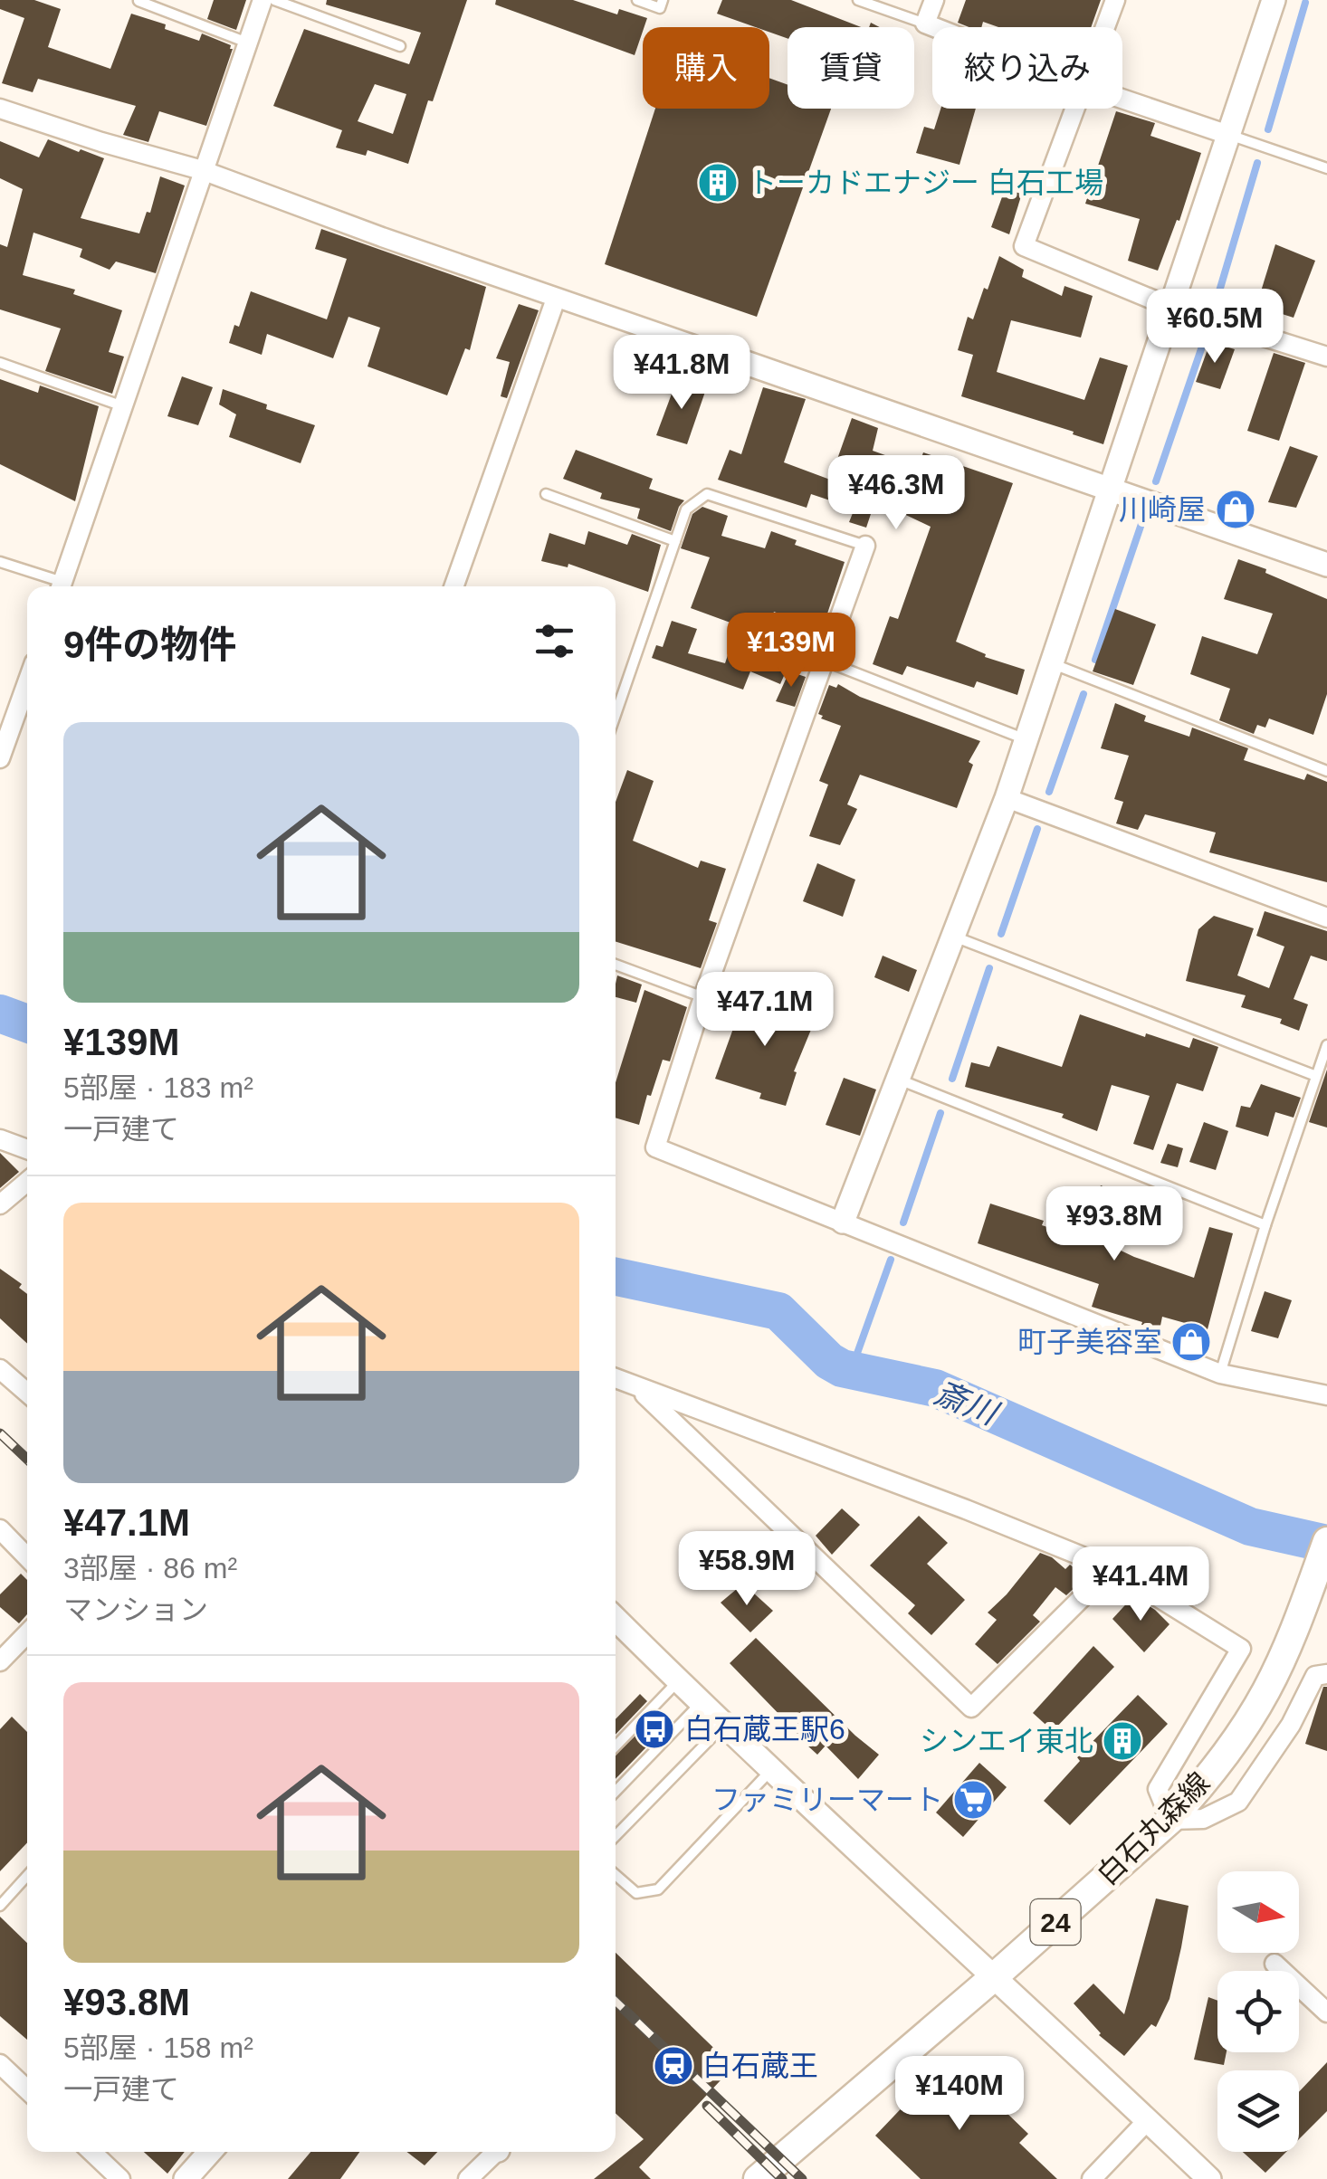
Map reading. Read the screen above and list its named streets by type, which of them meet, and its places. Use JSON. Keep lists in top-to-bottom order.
{
  "streets": {
    "main road": ["白石丸森線", "24"]
  },
  "water": ["斎川"],
  "places": {
    "building": ["トーカドエナジー 白石工場", "シンエイ東北"],
    "shop": ["川崎屋", "町子美容室"],
    "bus stop": ["白石蔵王駅6"],
    "supermarket": ["ファミリーマート"],
    "station": ["白石蔵王"]
  },
  "north": "right",
  "page": {
    "chip": ["購入", "賃貸", "絞り込み"],
    "price": [
      "¥60.5M",
      "¥41.8M",
      "¥46.3M",
      "¥139M",
      "¥47.1M",
      "¥93.8M",
      "¥58.9M",
      "¥41.4M",
      "¥140M"
    ],
    "heading": "9件の物件",
    "list": [
      {
        "name": "¥139M",
        "note": "5部屋 · 183 m² · 一戸建て"
      },
      {
        "name": "¥47.1M",
        "note": "3部屋 · 86 m² · マンション"
      },
      {
        "name": "¥93.8M",
        "note": "5部屋 · 158 m² · 一戸建て"
      }
    ]
  }
}
